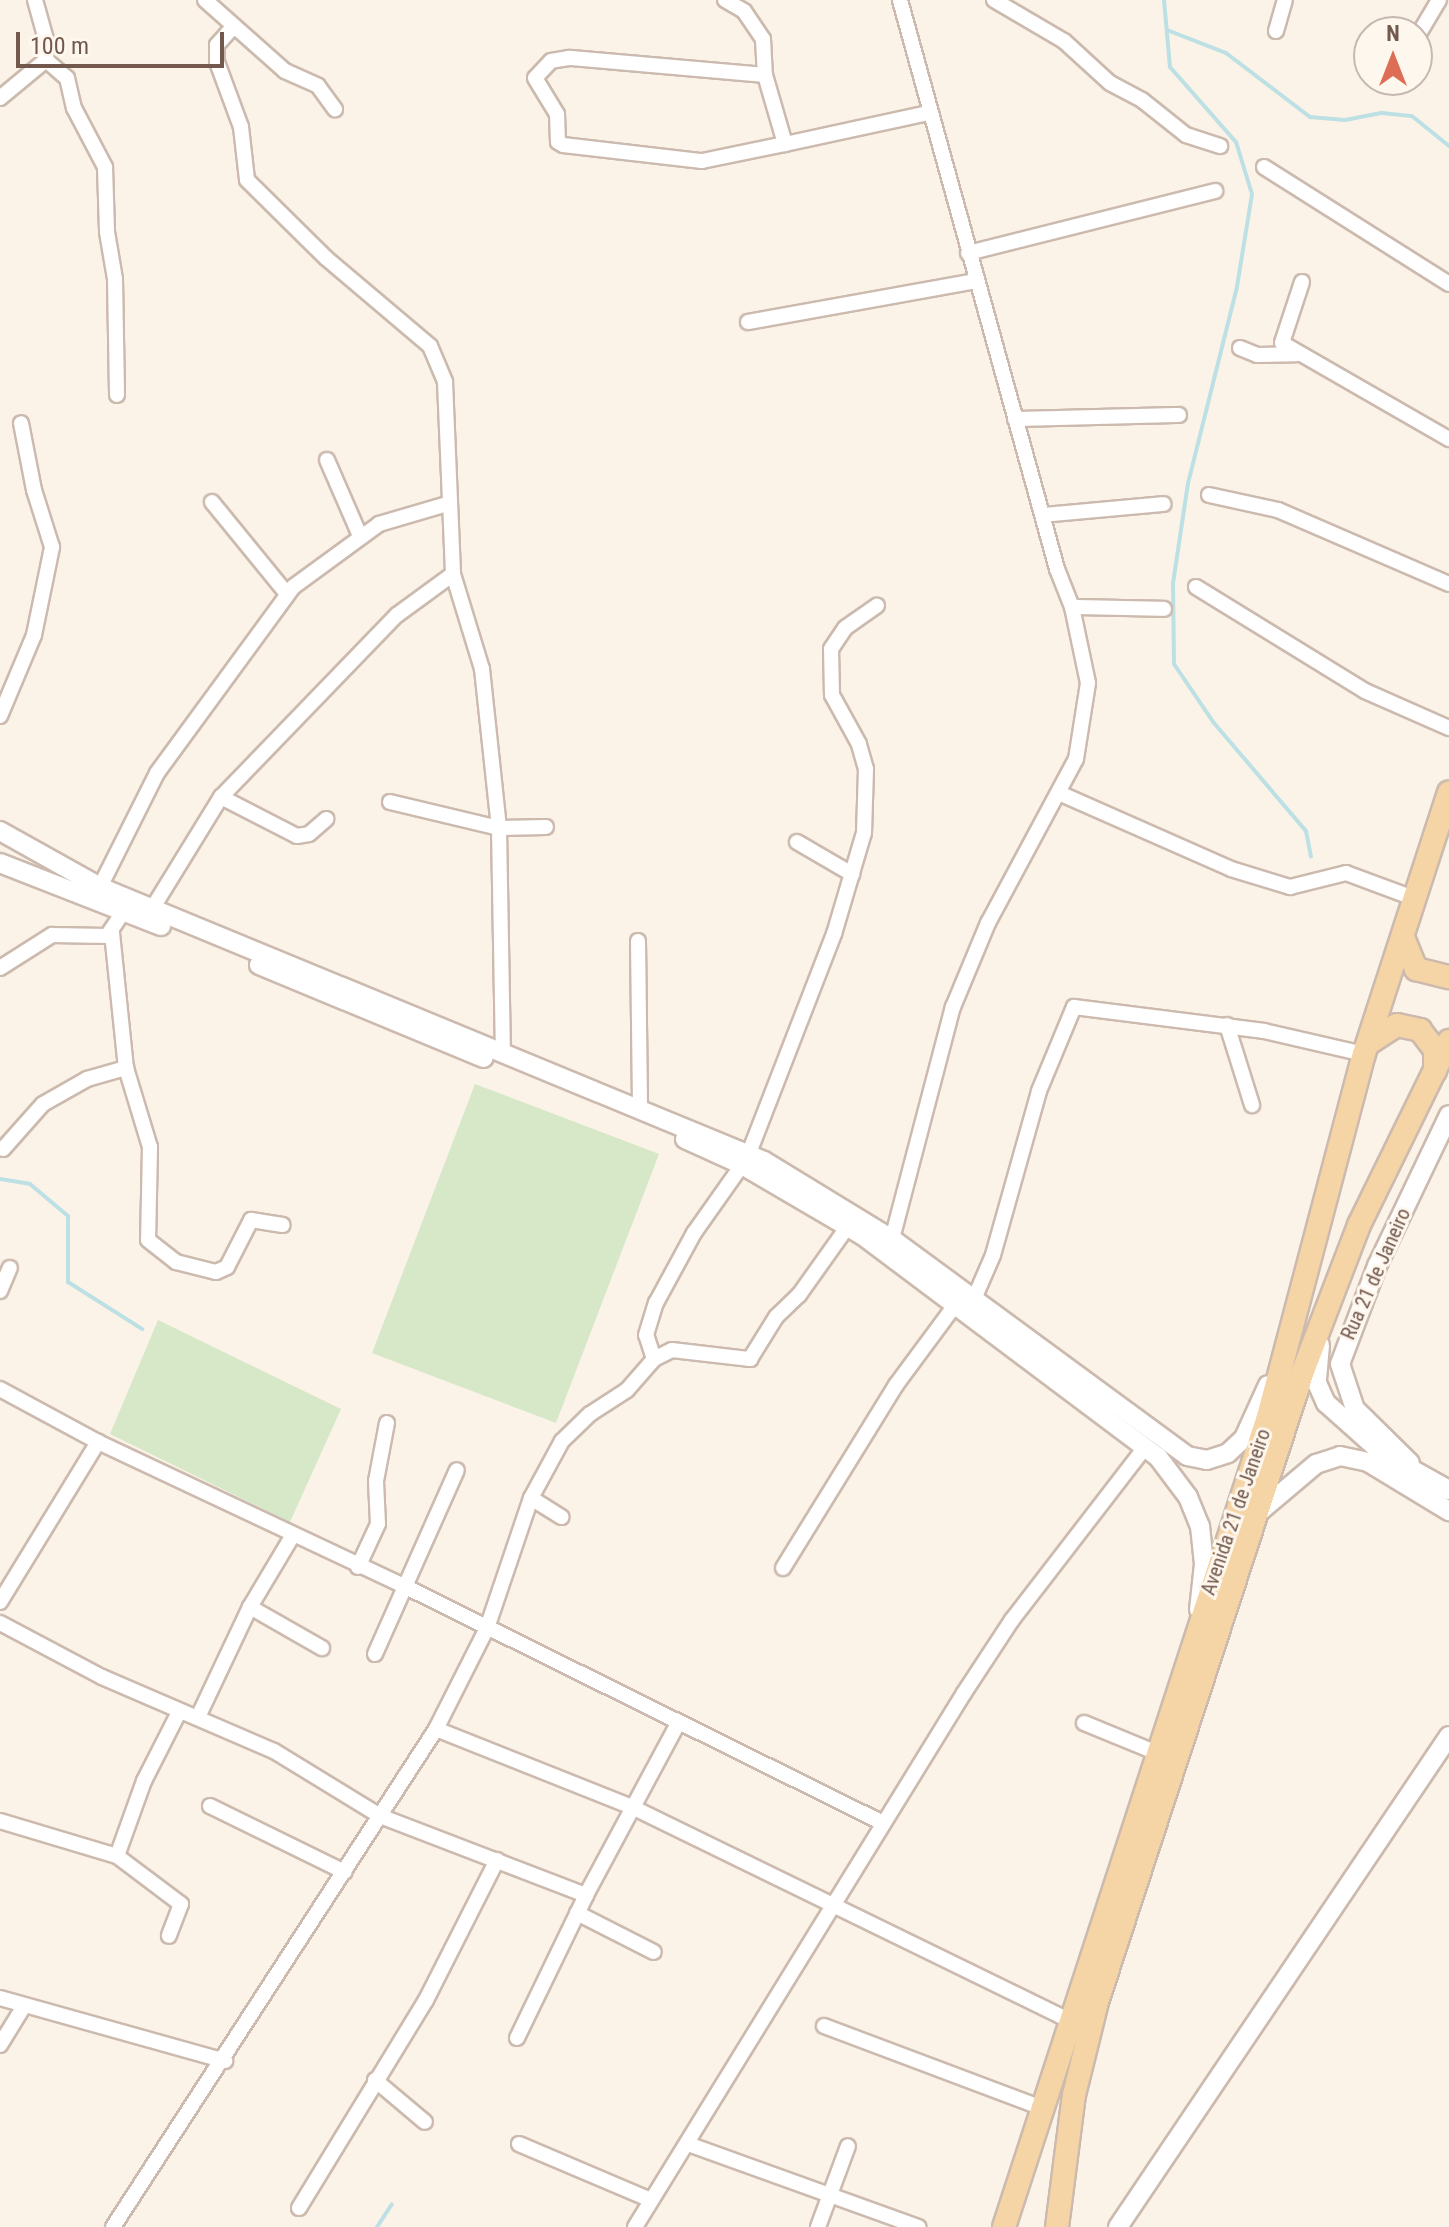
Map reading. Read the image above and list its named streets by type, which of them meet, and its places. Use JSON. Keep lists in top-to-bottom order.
{
  "streets": {
    "main road": ["Avenida 21 de Janeiro"],
    "street": ["Rua 21 de Janeiro"]
  },
  "scale_bar": "100 m",
  "north": "top"
}
